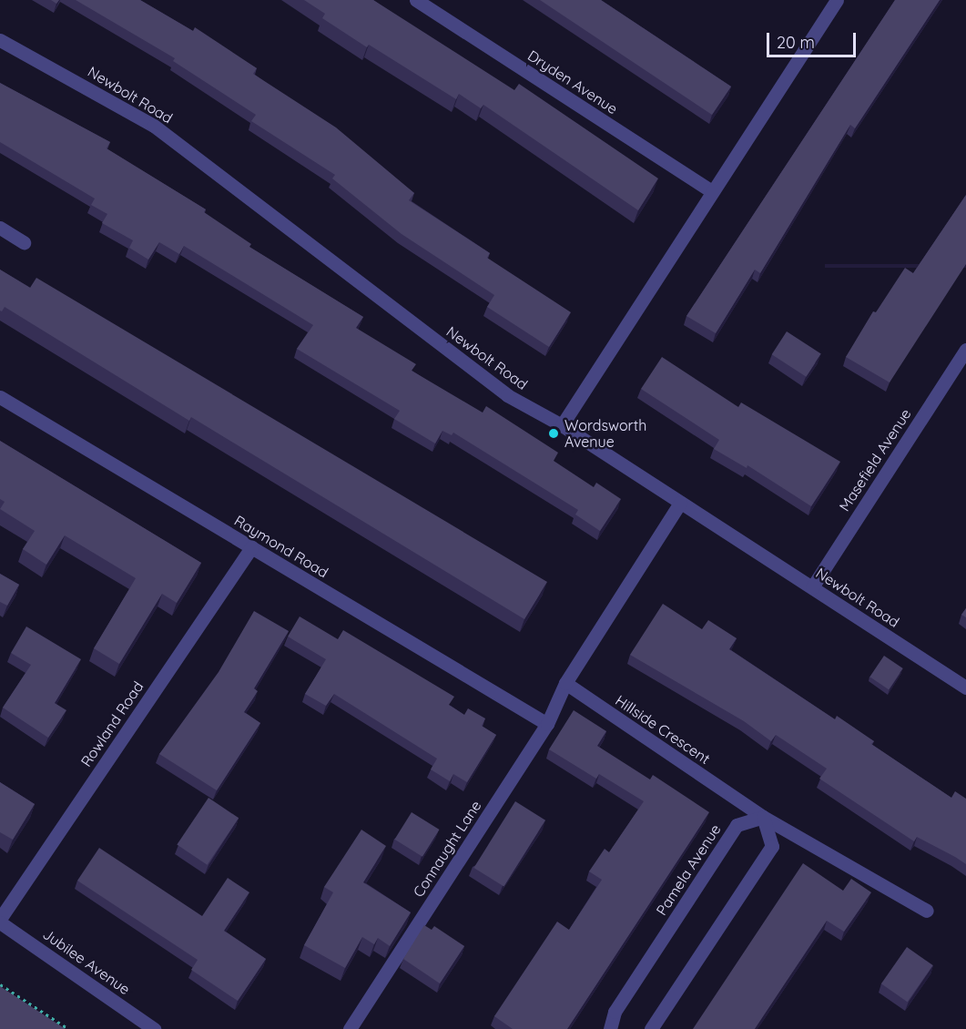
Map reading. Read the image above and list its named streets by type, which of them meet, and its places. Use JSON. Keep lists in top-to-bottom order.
{
  "streets": {
    "street": [
      "Dryden Avenue",
      "Newbolt Road",
      "Masefield Avenue",
      "Raymond Road",
      "Rowland Road",
      "Hillside Crescent",
      "Connaught Lane",
      "Pamela Avenue",
      "Jubilee Avenue"
    ]
  },
  "crossings": [
    ["Newbolt Road", "Masefield Avenue"],
    ["Raymond Road", "Rowland Road"],
    ["Raymond Road", "Connaught Lane"],
    ["Rowland Road", "Jubilee Avenue"],
    ["Hillside Crescent", "Connaught Lane"],
    ["Hillside Crescent", "Pamela Avenue"]
  ],
  "places": ["Wordsworth Avenue"],
  "scale_bar": "20 m"
}
